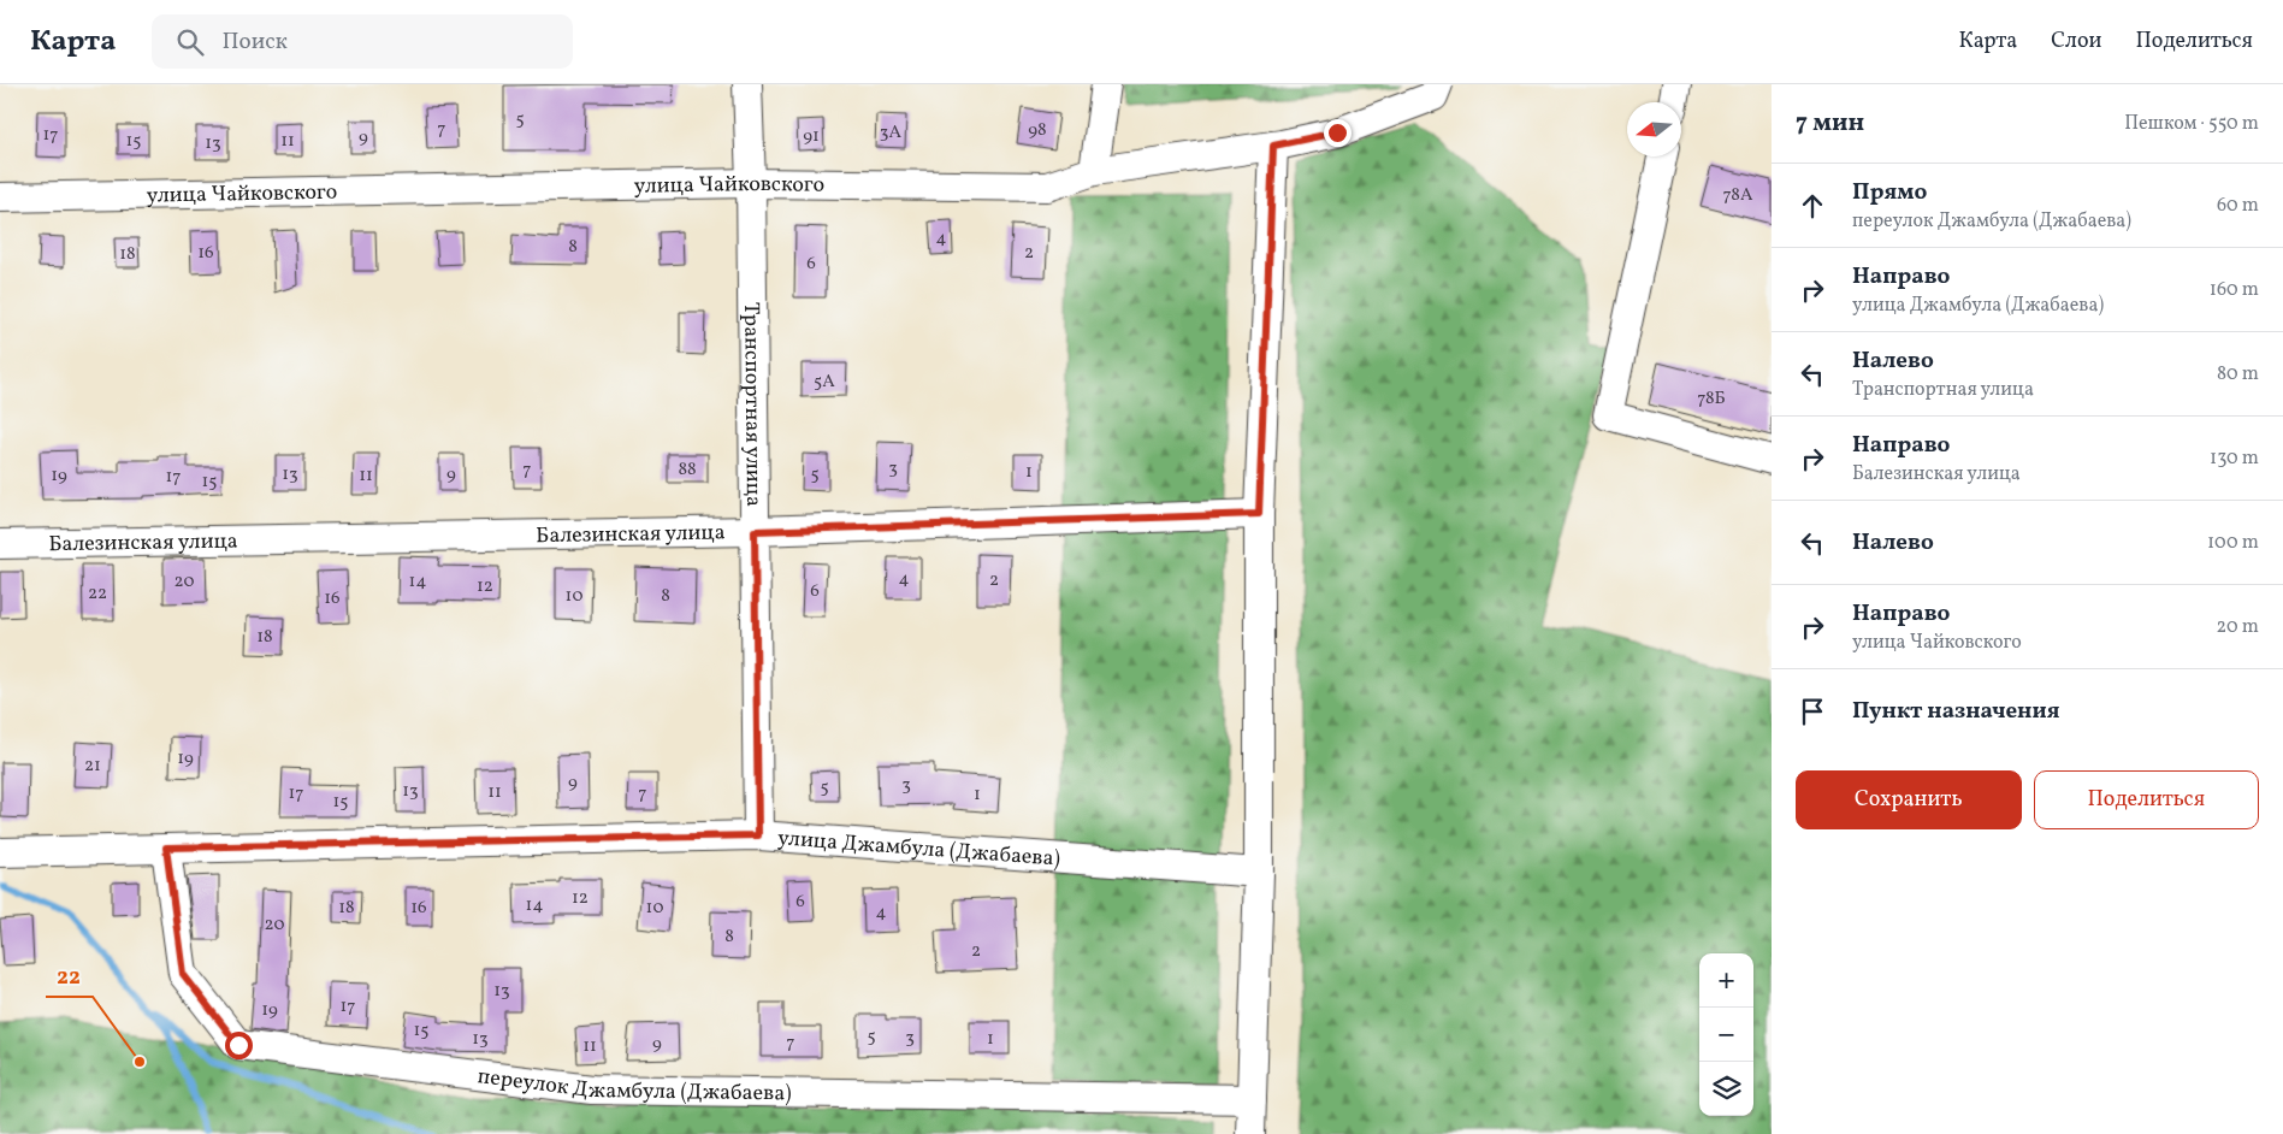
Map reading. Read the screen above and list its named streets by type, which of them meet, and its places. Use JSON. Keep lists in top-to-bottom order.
{
  "streets": {
    "street": [
      "улица Чайковского",
      "Транспортная улица",
      "Балезинская улица",
      "улица Джамбула (Джабаева)",
      "переулок Джамбула (Джабаева)"
    ]
  },
  "crossings": [
    ["улица Чайковского", "Транспортная улица"],
    ["Транспортная улица", "Балезинская улица"],
    ["Транспортная улица", "улица Джамбула (Джабаева)"],
    ["улица Джамбула (Джабаева)", "переулок Джамбула (Джабаева)"]
  ],
  "places": ["22"],
  "house_numbers": [
    "5",
    "7",
    "98",
    "3А",
    "17",
    "91",
    "9",
    "15",
    "11",
    "13",
    "78А",
    "4",
    "8",
    "16",
    "2",
    "18",
    "6",
    "5А",
    "78Б",
    "3",
    "7",
    "88",
    "1",
    "13",
    "9",
    "5",
    "19",
    "11",
    "17",
    "15",
    "4",
    "2",
    "20",
    "14",
    "12",
    "6",
    "22",
    "10",
    "8",
    "16",
    "18",
    "19",
    "21",
    "9",
    "3",
    "5",
    "13",
    "11",
    "17",
    "7",
    "1",
    "15",
    "12",
    "6",
    "14",
    "18",
    "16",
    "10",
    "4",
    "20",
    "8",
    "2",
    "13",
    "17",
    "19",
    "15",
    "5",
    "3",
    "13",
    "1",
    "7",
    "9",
    "11"
  ],
  "north": "left",
  "page": {
    "header": "Карта",
    "search": "Поиск",
    "nav": ["Карта", "Слои", "Поделиться"],
    "heading": ["7 мин", "Пешком · 550 m"],
    "list": [
      ["Прямо", "переулок Джамбула (Джабаева)", "60 m"],
      ["Направо", "улица Джамбула (Джабаева)", "160 m"],
      ["Налево", "Транспортная улица", "80 m"],
      ["Направо", "Балезинская улица", "130 m"],
      ["Налево", "100 m"],
      ["Направо", "улица Чайковского", "20 m"],
      "Пункт назначения"
    ],
    "buttons": ["Сохранить", "Поделиться"],
    "map_buttons": ["+", "−"]
  }
}
